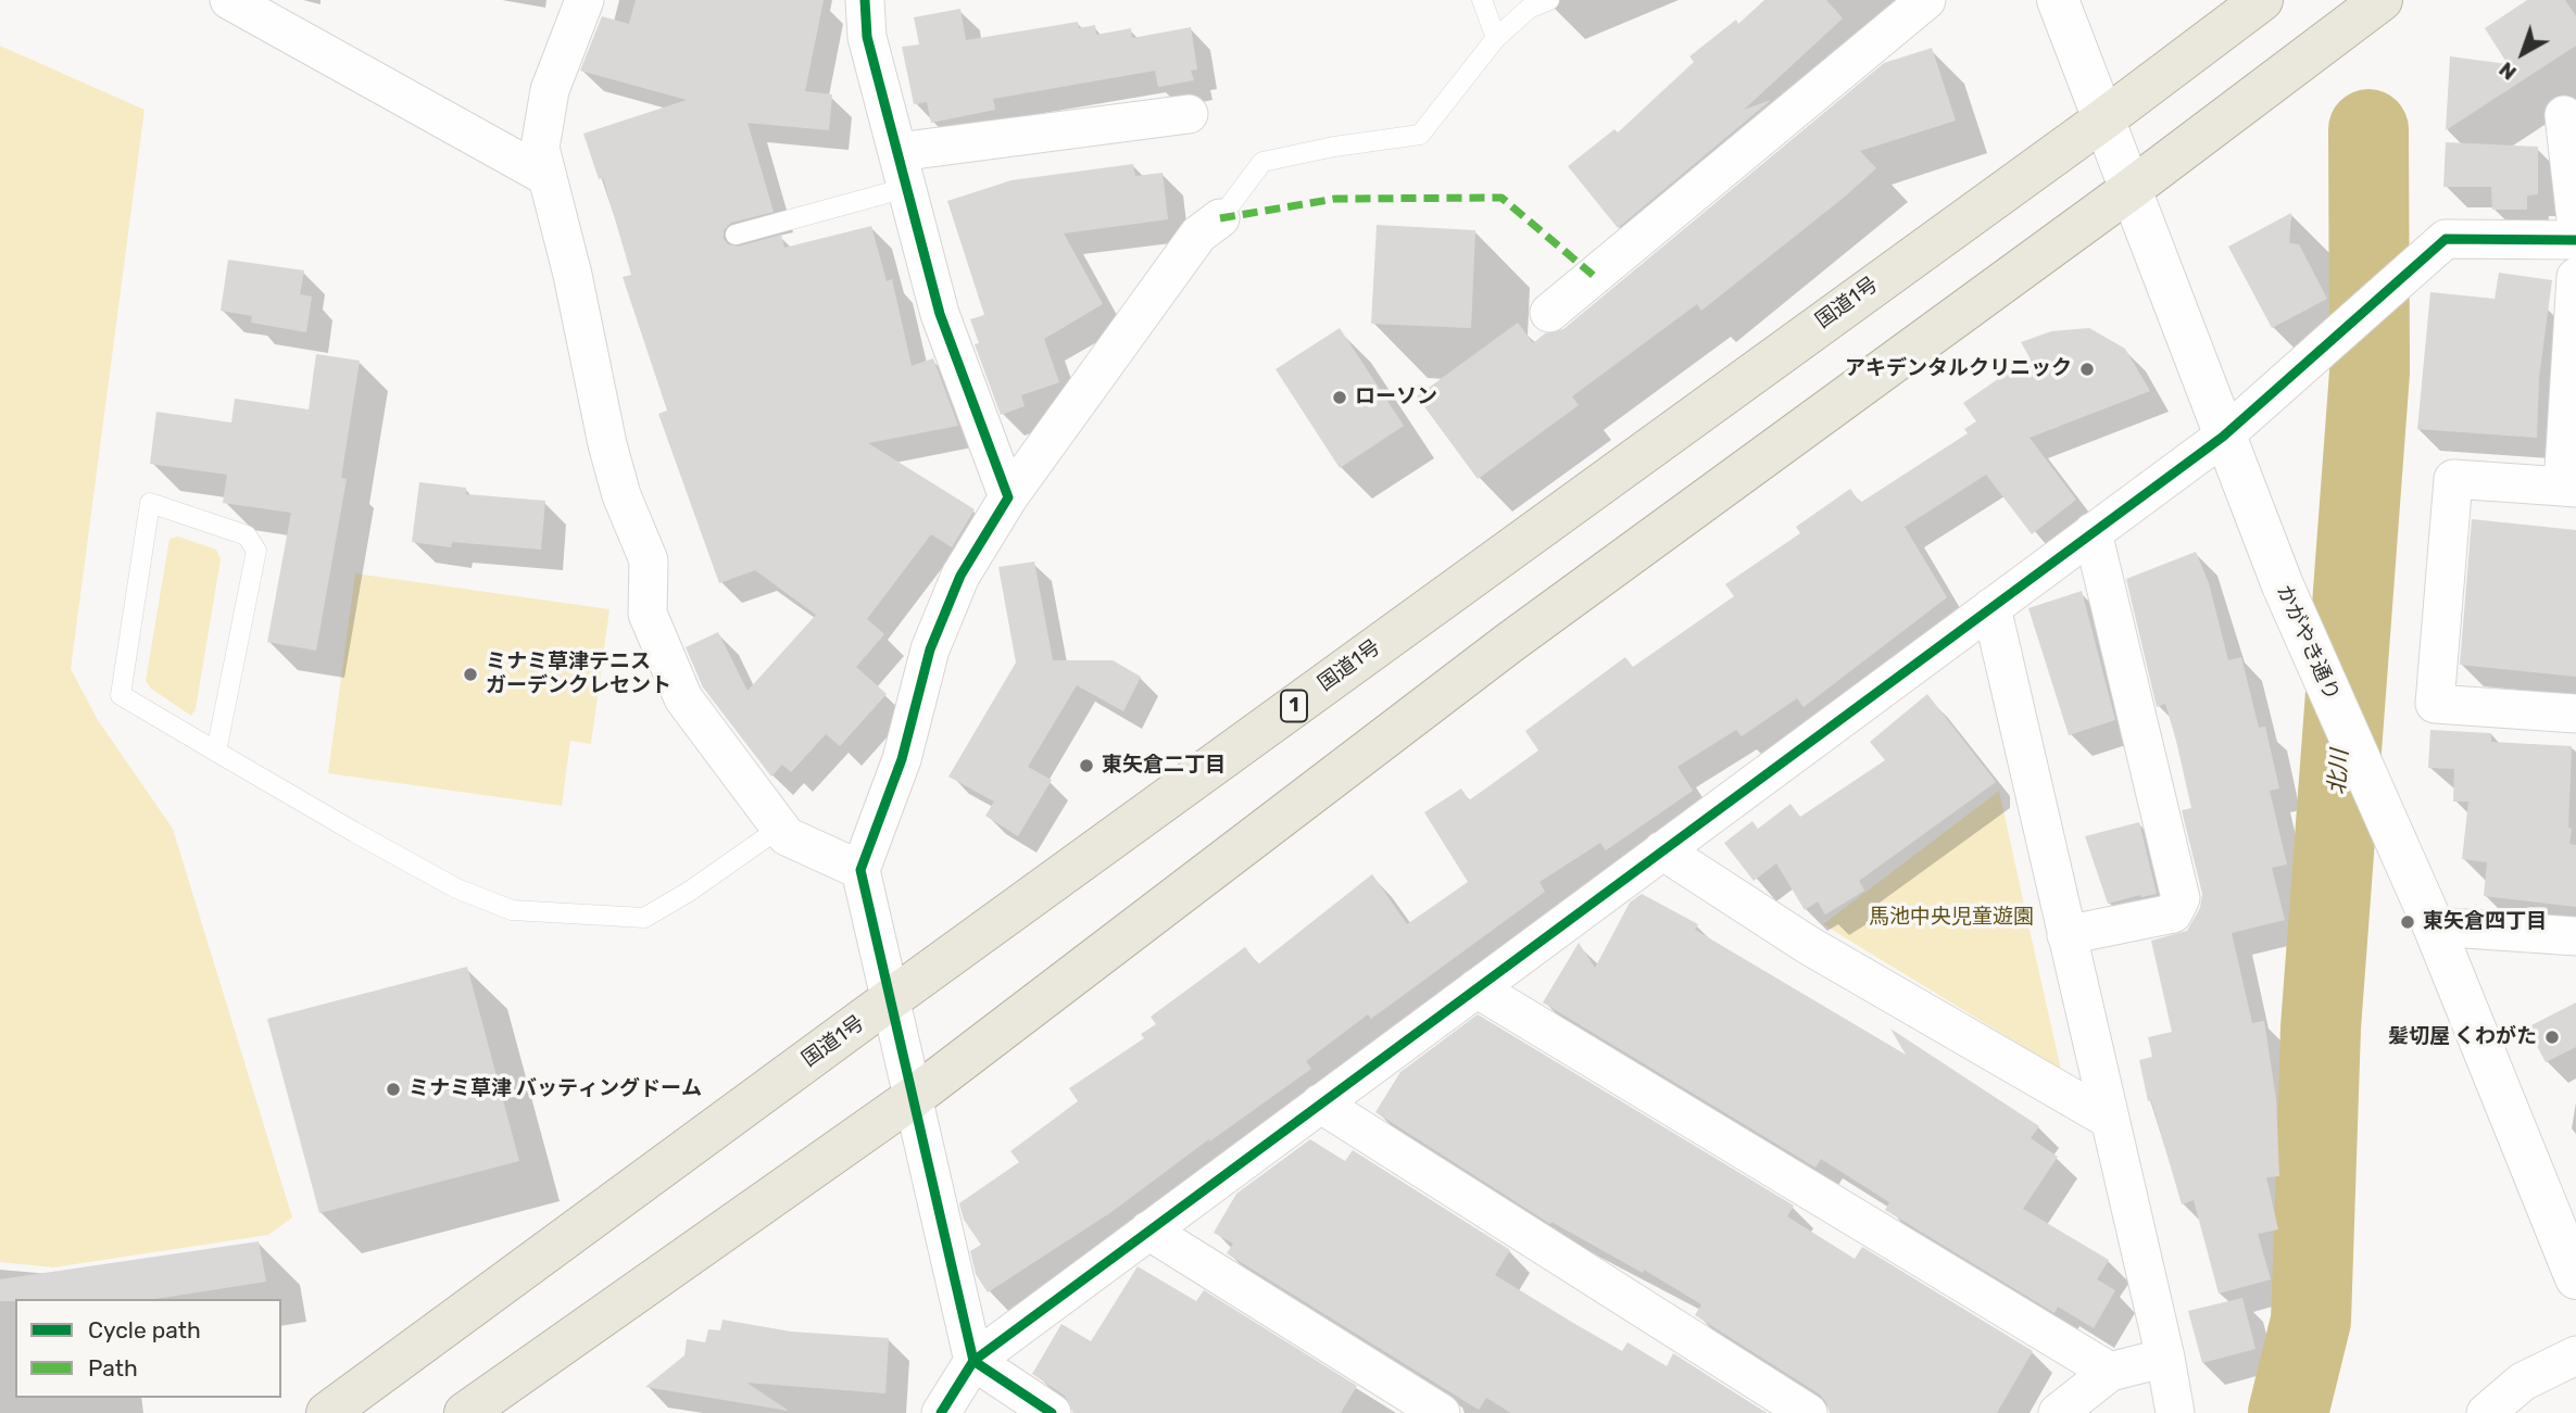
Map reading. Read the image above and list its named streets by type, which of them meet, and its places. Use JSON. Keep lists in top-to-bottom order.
{
  "streets": {
    "highway": ["国道1号", "1"],
    "street": ["かがやき通り"]
  },
  "crossings": [
    ["国道1号", "かがやき通り"]
  ],
  "water": ["北川"],
  "parks": ["馬池中央児童遊園"],
  "places": [
    "アキデンタルクリニック",
    "ローソン",
    "ミナミ草津テニス ガーデンクレセント",
    "東矢倉二丁目",
    "東矢倉四丁目",
    "髪切屋 くわがた",
    "ミナミ草津 バッティングドーム"
  ],
  "legend": ["Cycle path", "Path"],
  "north": "bottom left"
}
